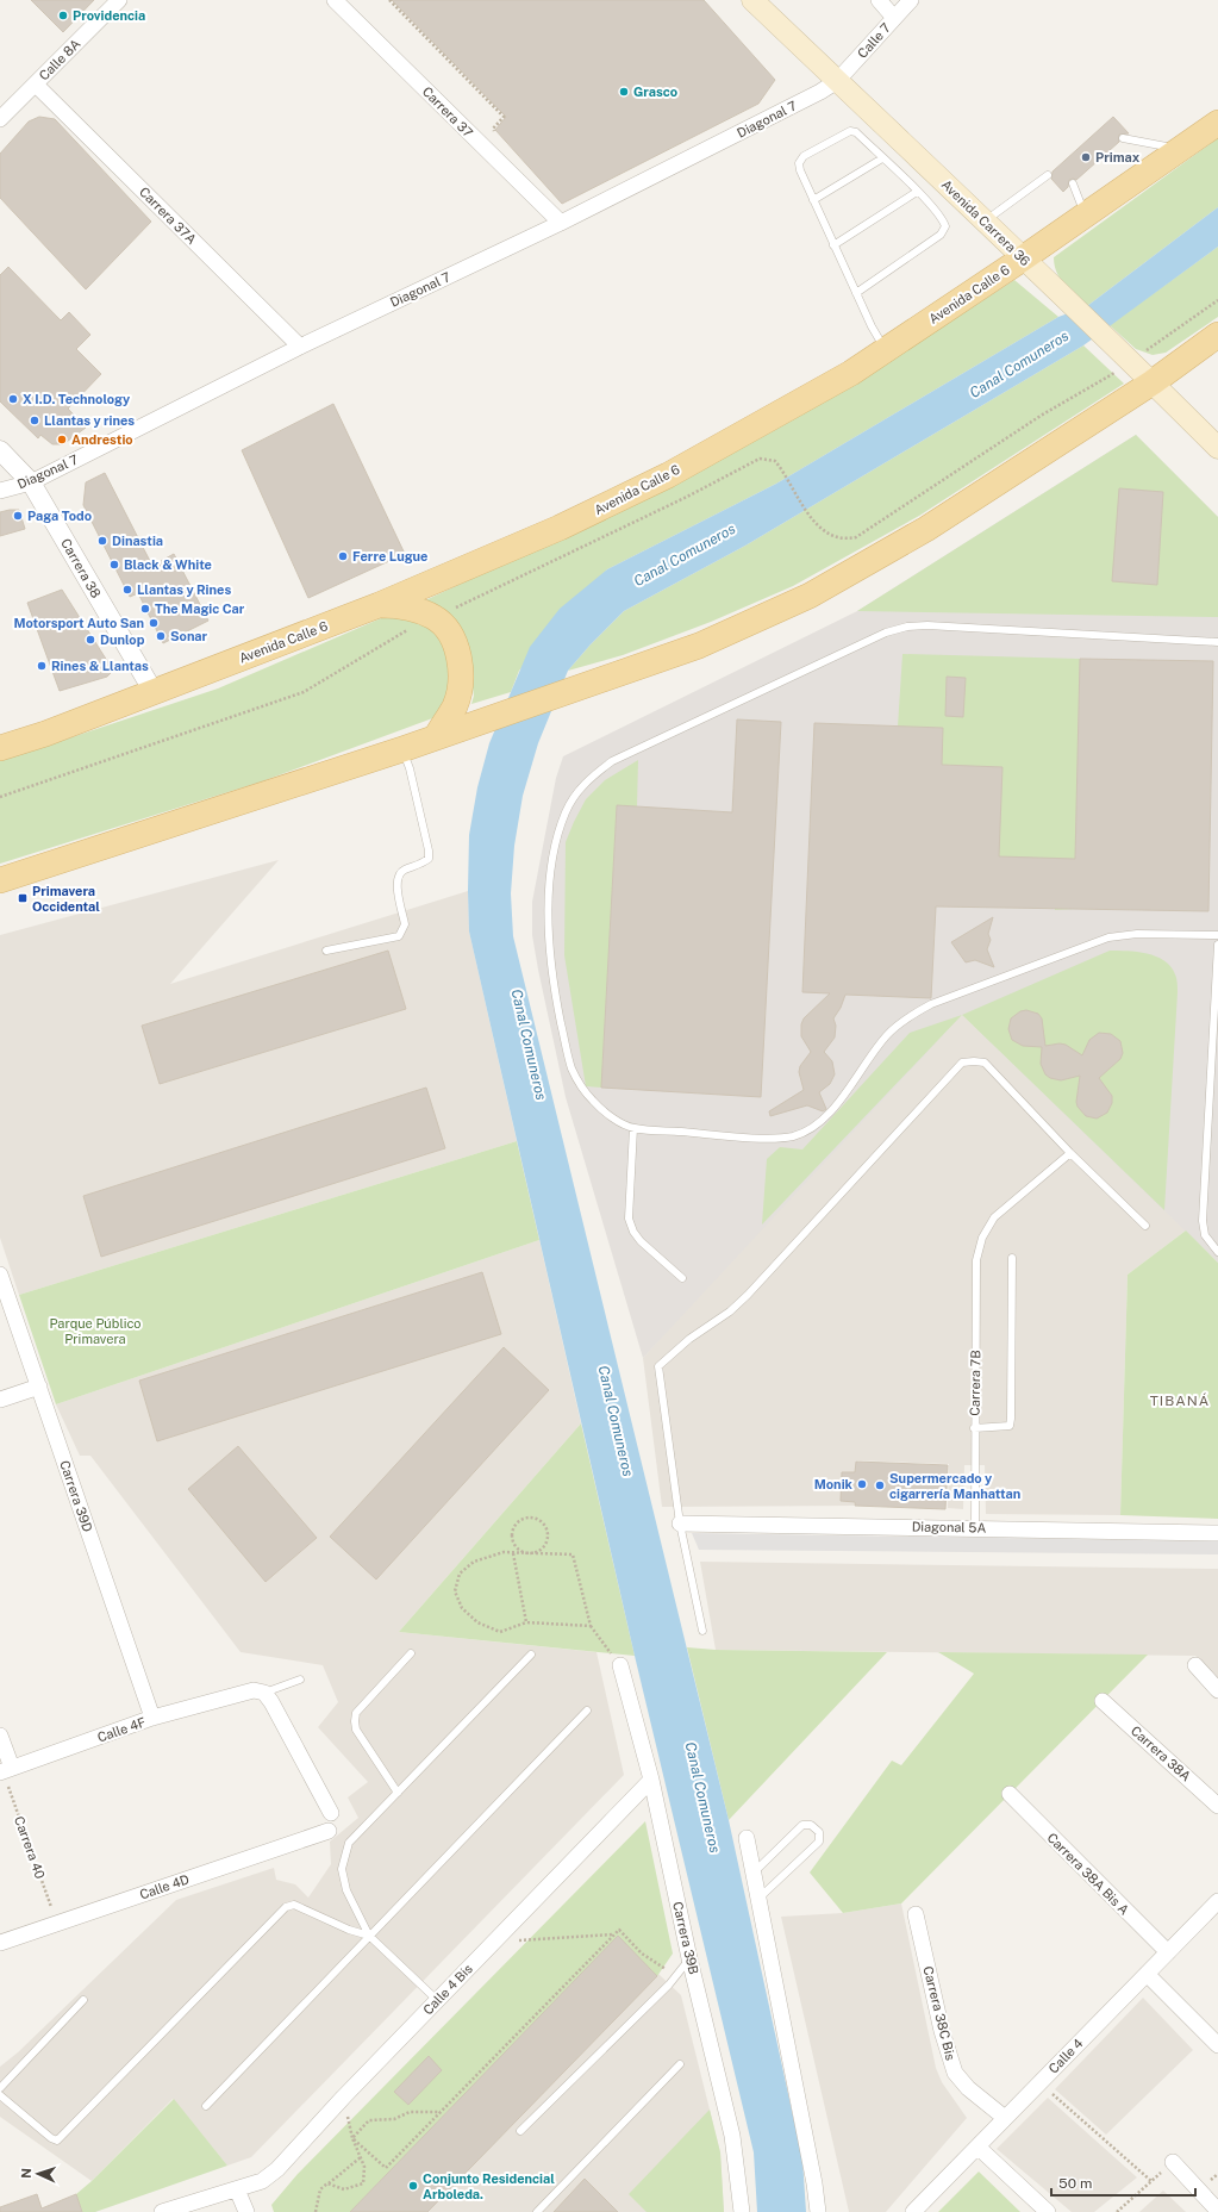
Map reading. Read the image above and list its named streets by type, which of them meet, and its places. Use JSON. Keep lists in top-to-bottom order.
{
  "streets": {
    "main road": ["Avenida Carrera 36", "Avenida Calle 6"],
    "street": [
      "Calle 7",
      "Calle 8A",
      "Carrera 37",
      "Diagonal 7",
      "Carrera 37A",
      "Carrera 38",
      "Carrera 39D",
      "Diagonal 5A",
      "Calle 4F",
      "Carrera 38A",
      "Carrera 38A Bis A",
      "Calle 4D",
      "Carrera 39B",
      "Calle 4 Bis",
      "Carrera 38C Bis",
      "Calle 4"
    ],
    "lane": ["Carrera 7B"],
    "path": ["Carrera 40"]
  },
  "crossings": [
    ["Calle 7", "Diagonal 7"],
    ["Calle 7", "Avenida Carrera 36"],
    ["Calle 8A", "Carrera 37A"],
    ["Carrera 37", "Diagonal 7"],
    ["Diagonal 7", "Carrera 37A"],
    ["Diagonal 7", "Avenida Carrera 36"],
    ["Diagonal 7", "Carrera 38"],
    ["Avenida Carrera 36", "Avenida Calle 6"],
    ["Avenida Calle 6", "Carrera 38"],
    ["Carrera 7B", "Diagonal 5A"],
    ["Carrera 39D", "Calle 4F"],
    ["Calle 4F", "Carrera 40"],
    ["Carrera 40", "Calle 4D"],
    ["Carrera 38A Bis A", "Calle 4"],
    ["Carrera 39B", "Calle 4 Bis"],
    ["Carrera 38C Bis", "Calle 4"]
  ],
  "districts": ["TIBANÁ"],
  "water": ["Canal Comuneros"],
  "parks": ["Parque Público Primavera"],
  "places": {
    "other": [
      "Providencia",
      "Grasco",
      "Primax",
      "X I.D. Technology",
      "Llantas y rines",
      "Andrestio",
      "Paga Todo",
      "Dinastia",
      "Ferre Lugue",
      "Black & White",
      "Llantas y Rines",
      "The Magic Car",
      "Motorsport Auto San",
      "Sonar",
      "Dunlop",
      "Rines & Llantas",
      "Monik",
      "Supermercado y cigarrería Manhattan",
      "Conjunto Residencial Arboleda."
    ],
    "transit": ["Primavera Occidental"]
  },
  "scale_bar": "50 m",
  "north": "left"
}
